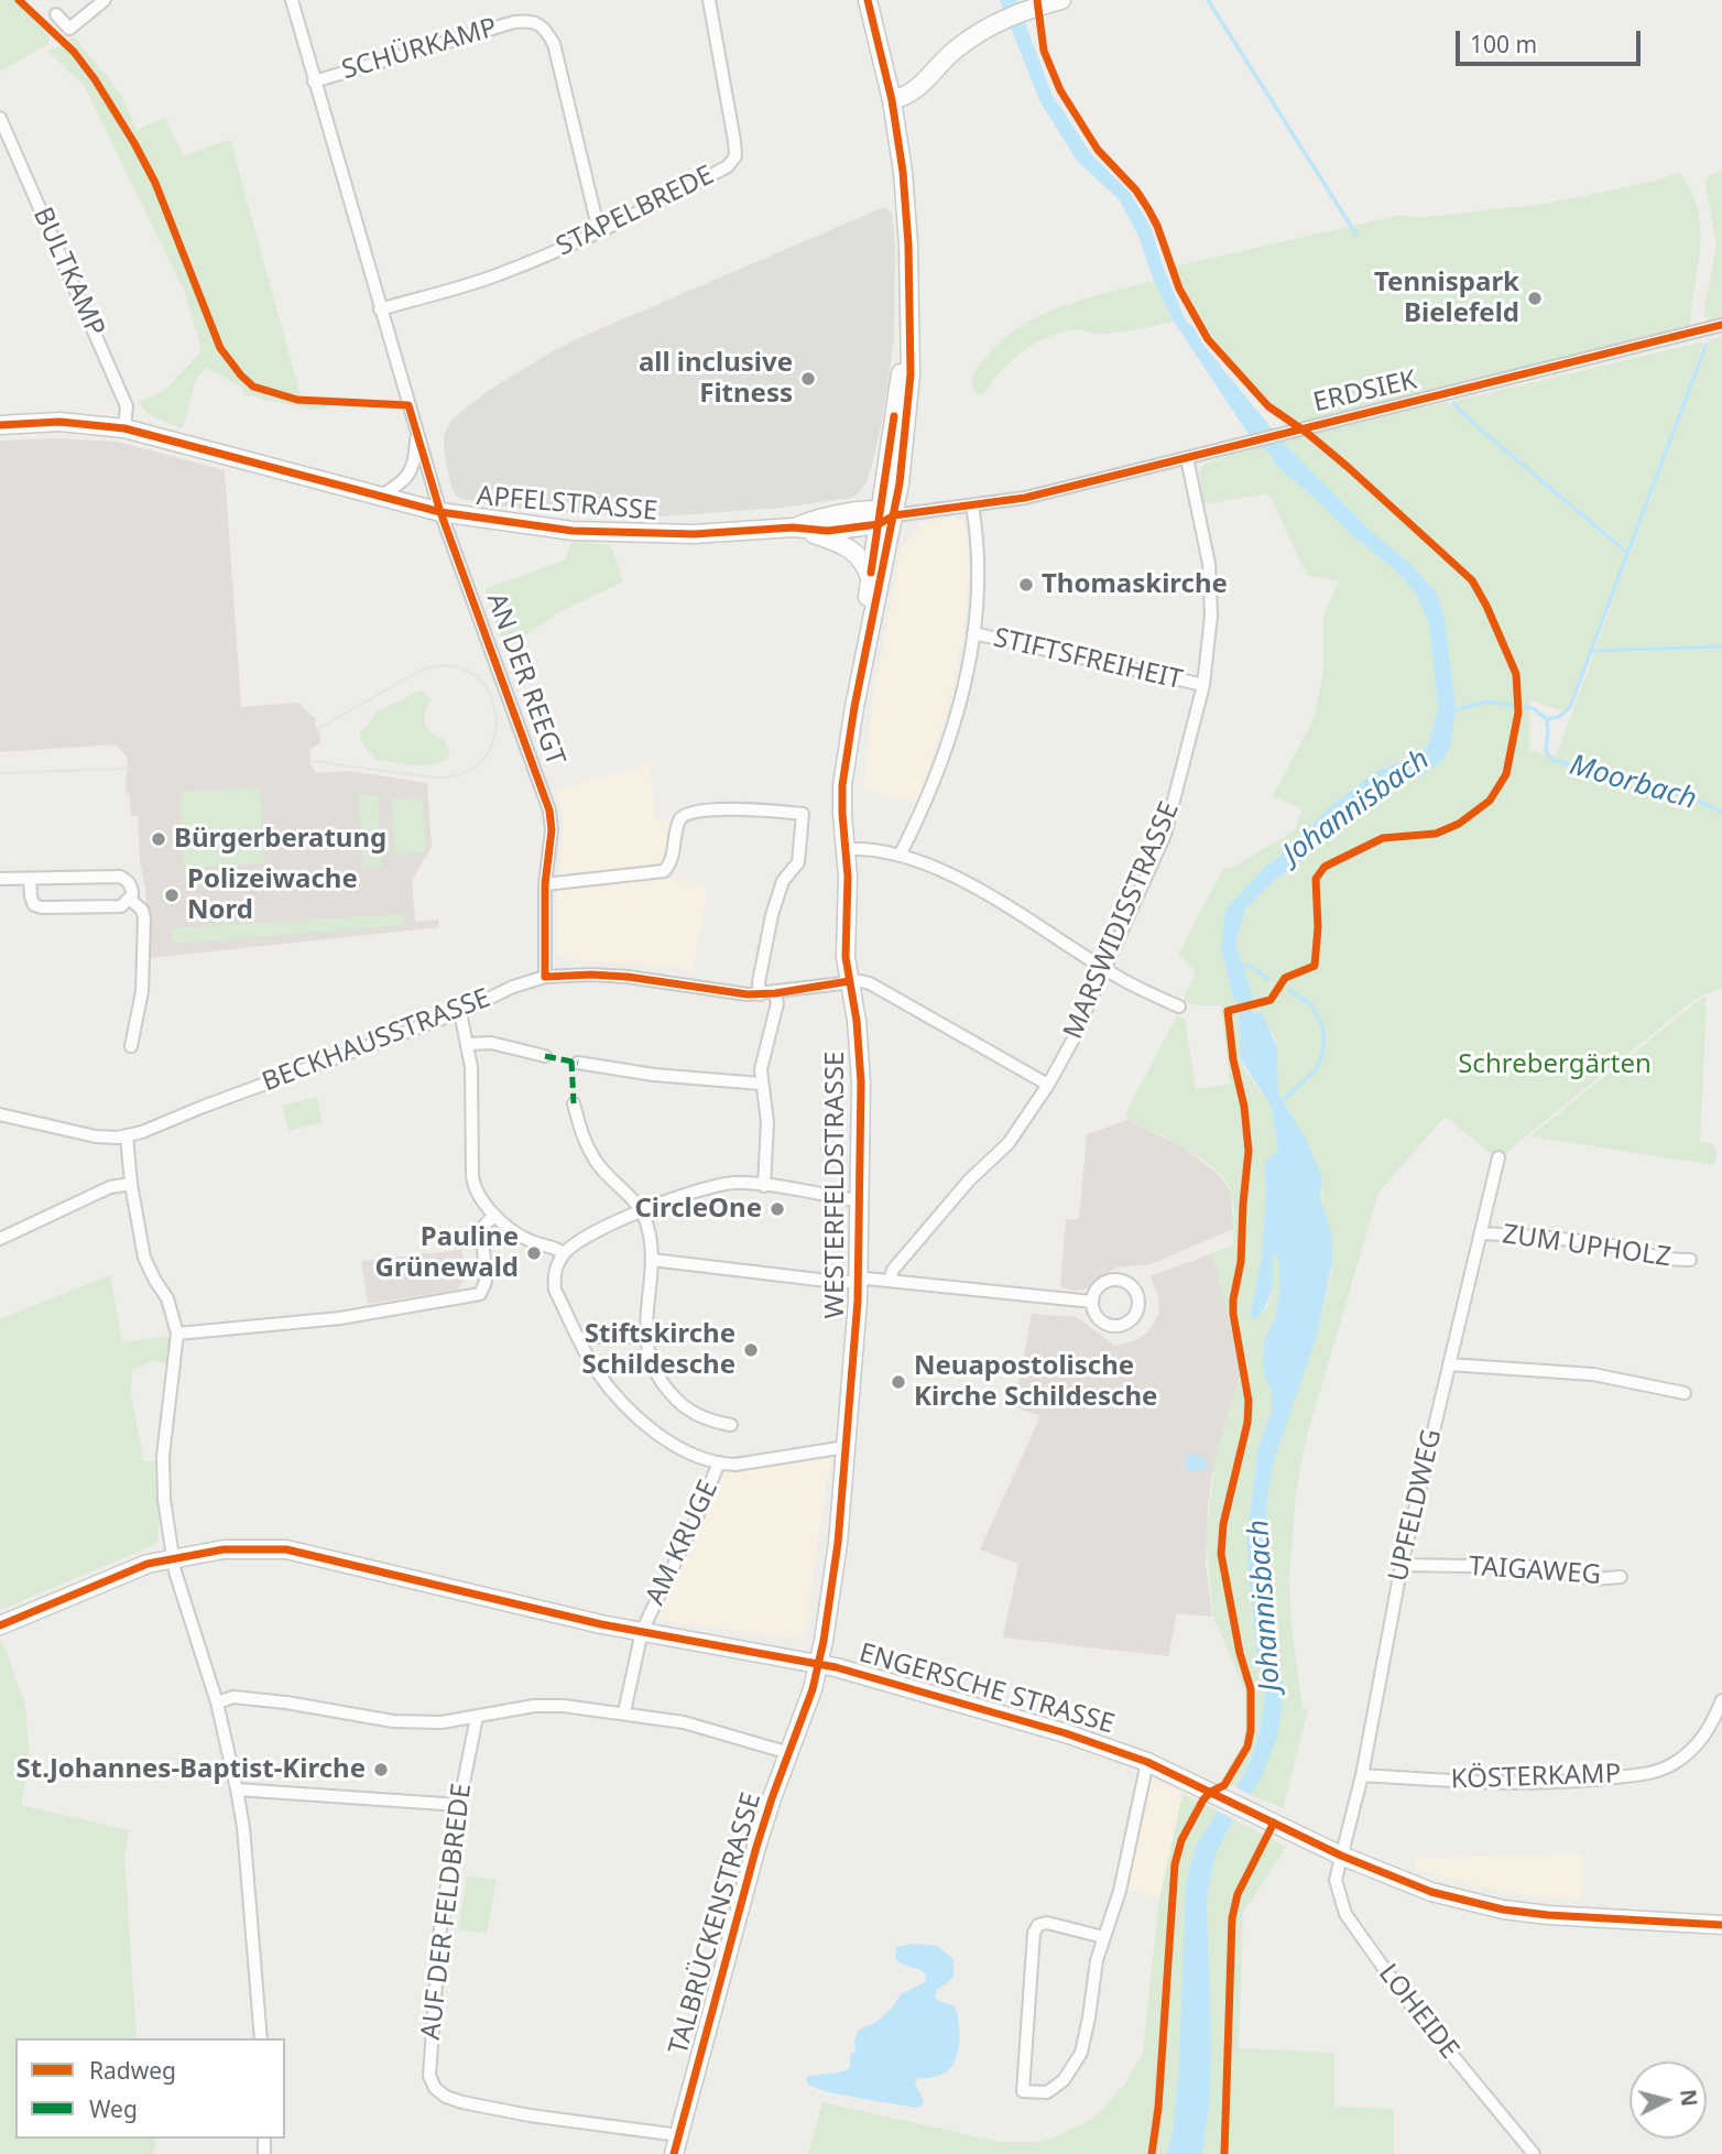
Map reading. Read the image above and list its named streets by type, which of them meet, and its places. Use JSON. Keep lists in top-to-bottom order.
{
  "streets": {
    "main road": [
      "APFELSTRASSE",
      "WESTERFELDSTRASSE",
      "ENGERSCHE STRASSE",
      "TALBRÜCKENSTRASSE"
    ],
    "street": [
      "SCHÜRKAMP",
      "STAPELBREDE",
      "BULTKAMP",
      "ERDSIEK",
      "STIFTSFREIHEIT",
      "AN DER REEGT",
      "MARSWIDISSTRASSE",
      "BECKHAUSSTRASSE",
      "ZUM UPHOLZ",
      "UPFELDWEG",
      "AM KRUGE",
      "TAIGAWEG",
      "KÖSTERKAMP",
      "AUF DER FELDBREDE",
      "LOHEIDE"
    ]
  },
  "crossings": [
    ["SCHÜRKAMP", "STAPELBREDE"],
    ["SCHÜRKAMP", "AN DER REEGT"],
    ["STAPELBREDE", "AN DER REEGT"],
    ["BULTKAMP", "APFELSTRASSE"],
    ["ERDSIEK", "MARSWIDISSTRASSE"],
    ["APFELSTRASSE", "AN DER REEGT"],
    ["APFELSTRASSE", "WESTERFELDSTRASSE"],
    ["STIFTSFREIHEIT", "MARSWIDISSTRASSE"],
    ["AN DER REEGT", "BECKHAUSSTRASSE"],
    ["BECKHAUSSTRASSE", "WESTERFELDSTRASSE"],
    ["WESTERFELDSTRASSE", "ENGERSCHE STRASSE"],
    ["WESTERFELDSTRASSE", "TALBRÜCKENSTRASSE"],
    ["ZUM UPHOLZ", "UPFELDWEG"],
    ["UPFELDWEG", "TAIGAWEG"],
    ["UPFELDWEG", "ENGERSCHE STRASSE"],
    ["UPFELDWEG", "KÖSTERKAMP"],
    ["UPFELDWEG", "LOHEIDE"],
    ["AM KRUGE", "ENGERSCHE STRASSE"],
    ["ENGERSCHE STRASSE", "TALBRÜCKENSTRASSE"],
    ["ENGERSCHE STRASSE", "LOHEIDE"],
    ["AUF DER FELDBREDE", "TALBRÜCKENSTRASSE"]
  ],
  "water": ["Moorbach", "Johannisbach"],
  "parks": ["Schrebergärten"],
  "places": [
    "Tennispark Bielefeld",
    "all inclusive Fitness",
    "Thomaskirche",
    "Bürgerberatung",
    "Polizeiwache Nord",
    "CircleOne",
    "Pauline Grünewald",
    "Stiftskirche Schildesche",
    "Neuapostolische Kirche Schildesche",
    "St.Johannes-Baptist-Kirche"
  ],
  "legend": ["Radweg", "Weg"],
  "scale_bar": "100 m",
  "north": "right"
}
